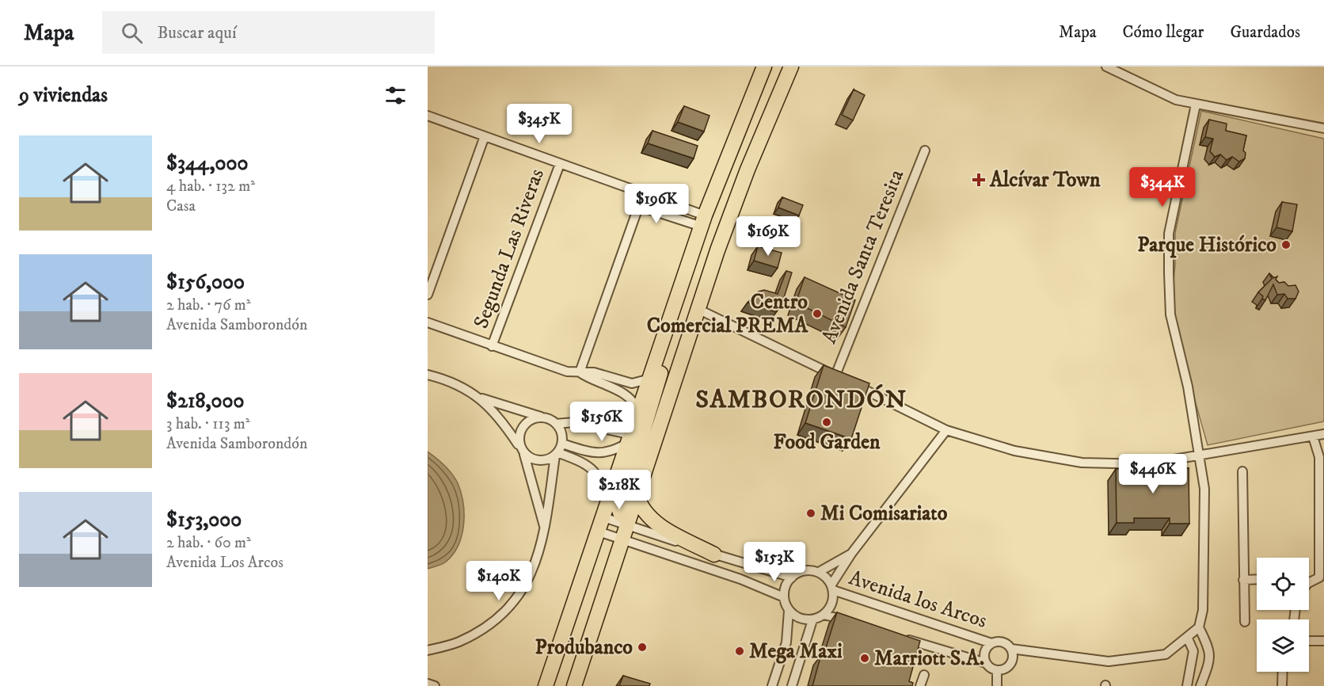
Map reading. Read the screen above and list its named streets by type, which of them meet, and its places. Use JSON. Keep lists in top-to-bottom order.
{
  "streets": {
    "street": ["Segunda Las Riveras", "Avenida Santa Teresita", "Avenida los Arcos"]
  },
  "districts": ["SAMBORONDÓN"],
  "places": {
    "health": ["Alcívar Town"],
    "other": [
      "Parque Histórico",
      "Centro Comercial PREMA",
      "Food Garden",
      "Mi Comisariato",
      "Produbanco",
      "Mega Maxi",
      "Marriott S.A."
    ]
  },
  "page": {
    "header": "Mapa",
    "search": "Buscar aquí",
    "nav": ["Mapa", "Cómo llegar", "Guardados"],
    "heading": "9 viviendas",
    "price": [
      "$345K",
      "$344K",
      "$196K",
      "$169K",
      "$156K",
      "$446K",
      "$218K",
      "$153K",
      "$140K"
    ],
    "list": [
      {
        "name": "$344,000",
        "note": "4 hab. · 132 m² · Casa"
      },
      {
        "name": "$156,000",
        "note": "2 hab. · 76 m² · Avenida Samborondón"
      },
      {
        "name": "$218,000",
        "note": "3 hab. · 113 m² · Avenida Samborondón"
      },
      {
        "name": "$153,000",
        "note": "2 hab. · 60 m² · Avenida Los Arcos"
      }
    ]
  }
}
